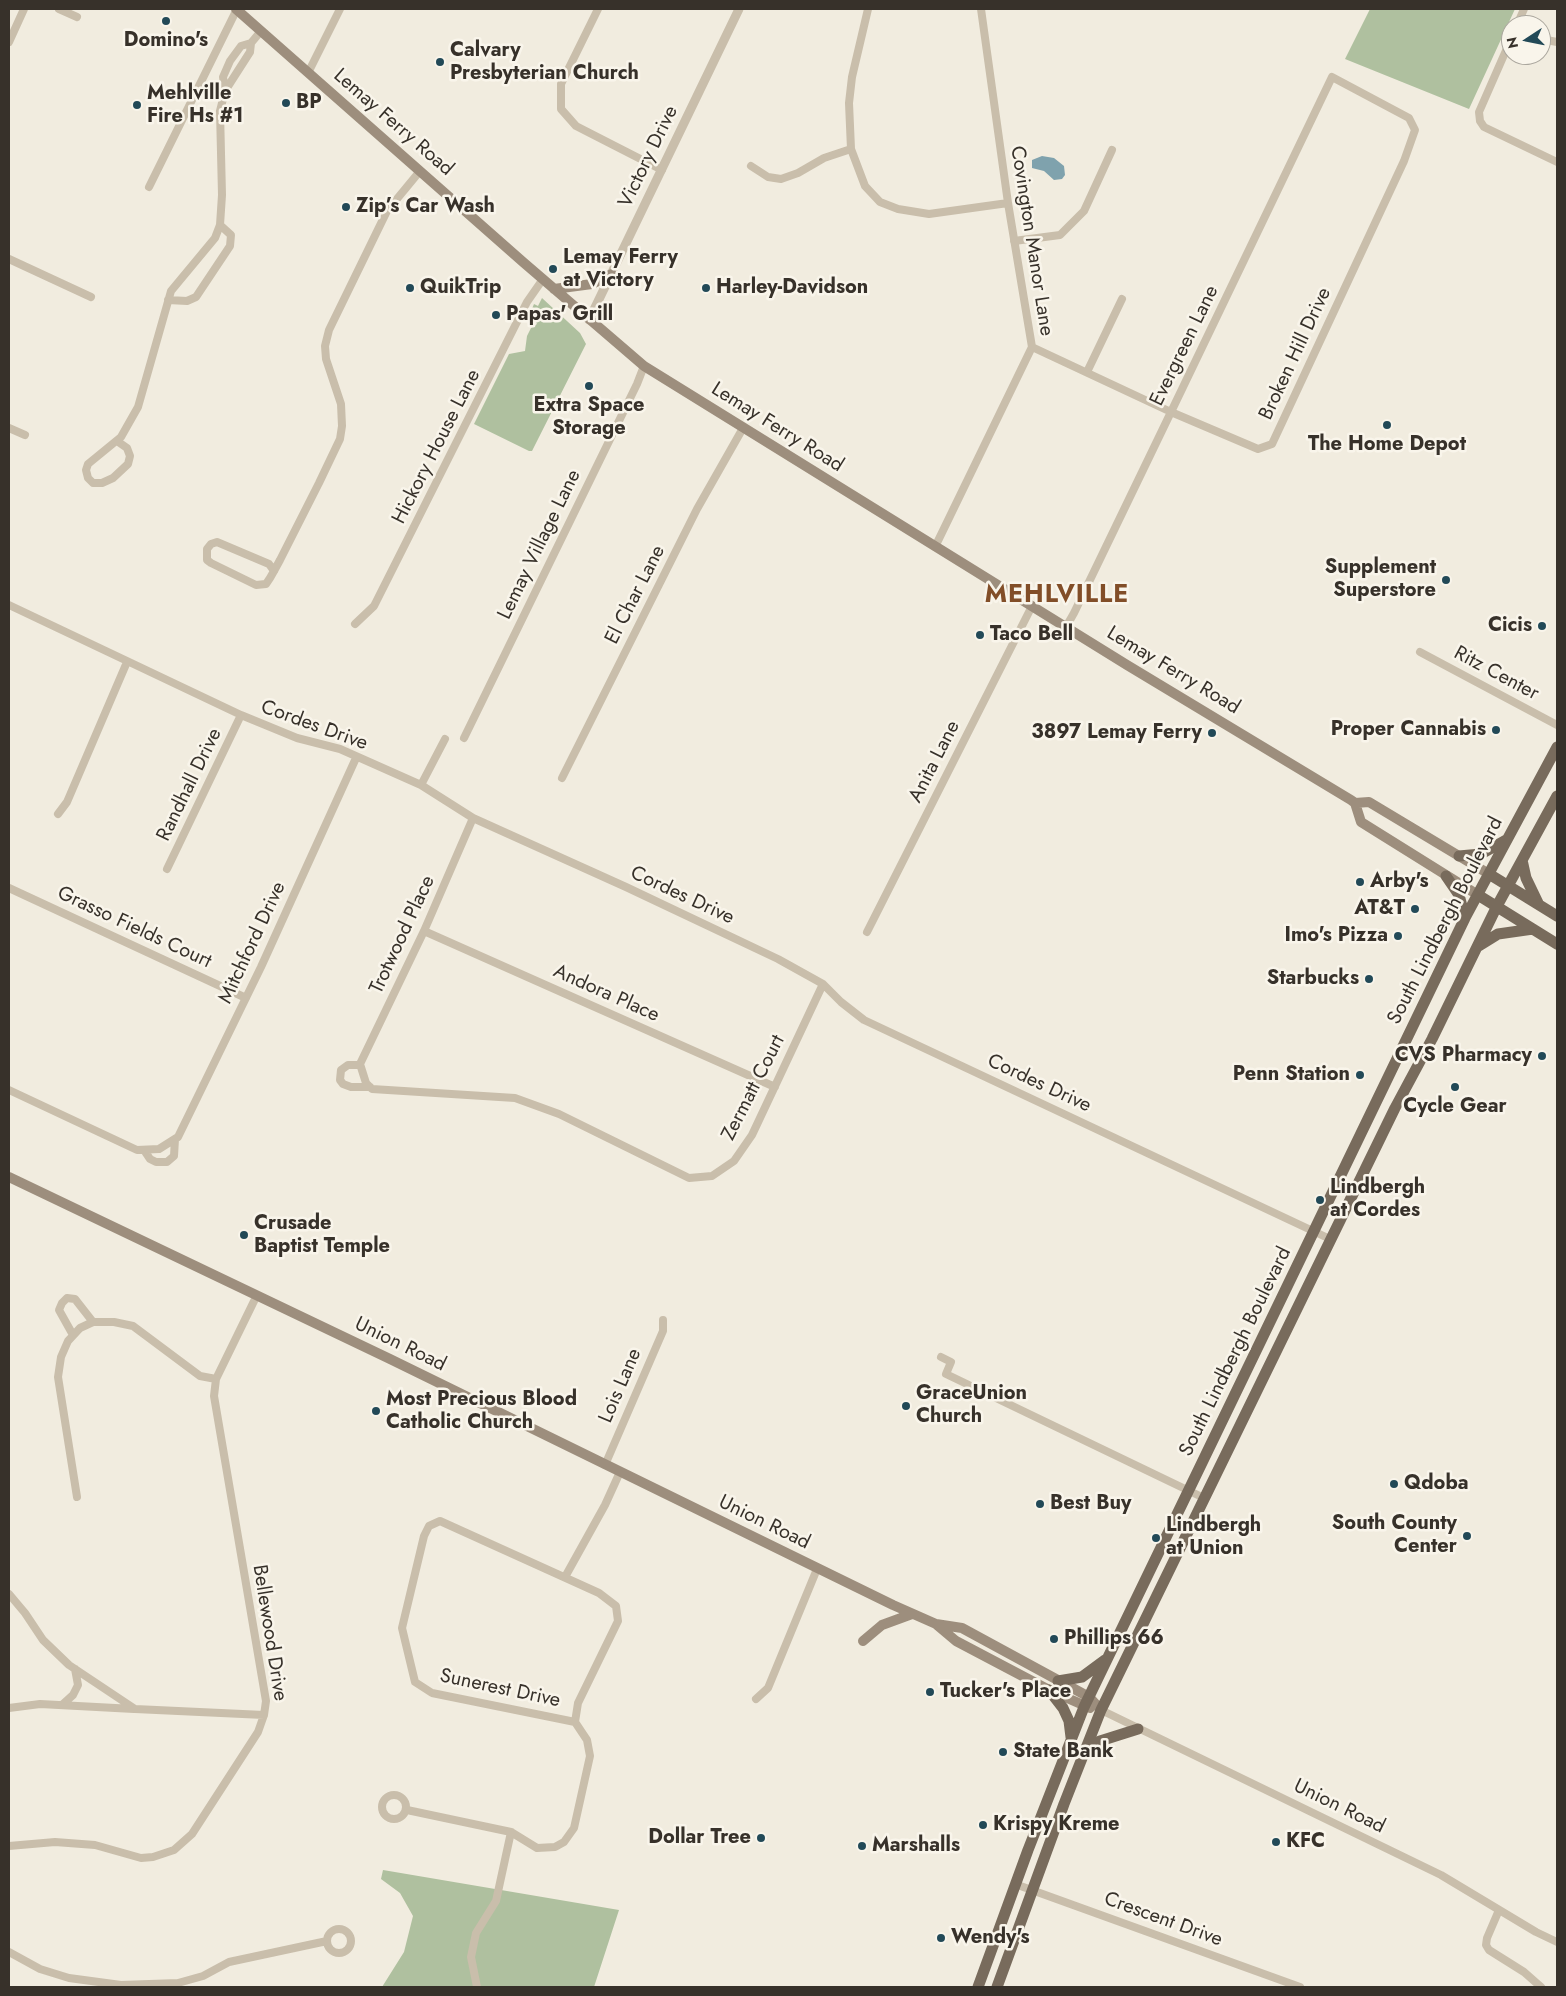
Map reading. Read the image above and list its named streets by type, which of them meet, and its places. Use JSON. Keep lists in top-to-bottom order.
{
  "streets": {
    "main road": ["Lemay Ferry Road", "South Lindbergh Boulevard", "Union Road"],
    "street": [
      "Victory Drive",
      "Covington Manor Lane",
      "Evergreen Lane",
      "Broken Hill Drive",
      "Hickory House Lane",
      "Lemay Village Lane",
      "El Char Lane",
      "Ritz Center",
      "Cordes Drive",
      "Anita Lane",
      "Randhall Drive",
      "Grasso Fields Court",
      "Trotwood Place",
      "Mitchford Drive",
      "Andora Place",
      "Zermatt Court",
      "Lois Lane",
      "Bellewood Drive",
      "Sunerest Drive",
      "Crescent Drive"
    ]
  },
  "crossings": [
    ["Lemay Ferry Road", "Victory Drive"],
    ["Lemay Ferry Road", "Covington Manor Lane"],
    ["Lemay Ferry Road", "Evergreen Lane"],
    ["Lemay Ferry Road", "Hickory House Lane"],
    ["Lemay Ferry Road", "Lemay Village Lane"],
    ["Lemay Ferry Road", "El Char Lane"],
    ["Lemay Ferry Road", "Anita Lane"],
    ["Lemay Ferry Road", "South Lindbergh Boulevard"],
    ["Covington Manor Lane", "Broken Hill Drive"],
    ["Evergreen Lane", "Broken Hill Drive"],
    ["Cordes Drive", "Randhall Drive"],
    ["Cordes Drive", "South Lindbergh Boulevard"],
    ["Cordes Drive", "Trotwood Place"],
    ["Cordes Drive", "Mitchford Drive"],
    ["Cordes Drive", "Zermatt Court"],
    ["South Lindbergh Boulevard", "Union Road"],
    ["South Lindbergh Boulevard", "Crescent Drive"],
    ["Grasso Fields Court", "Mitchford Drive"],
    ["Trotwood Place", "Andora Place"],
    ["Andora Place", "Zermatt Court"],
    ["Union Road", "Lois Lane"],
    ["Union Road", "Bellewood Drive"]
  ],
  "districts": ["MEHLVILLE"],
  "places": [
    "Domino's",
    "Calvary Presbyterian Church",
    "BP",
    "Mehlville Fire Hs #1",
    "Zip’s Car Wash",
    "Lemay Ferry at Victory",
    "QuikTrip",
    "Harley-Davidson",
    "Papas' Grill",
    "Extra Space Storage",
    "The Home Depot",
    "Supplement Superstore",
    "Cicis",
    "Taco Bell",
    "Proper Cannabis",
    "3897 Lemay Ferry",
    "Arby's",
    "AT&T",
    "Imo's Pizza",
    "Starbucks",
    "CVS Pharmacy",
    "Penn Station",
    "Cycle Gear",
    "Lindbergh at Cordes",
    "Crusade Baptist Temple",
    "GraceUnion Church",
    "Most Precious Blood Catholic Church",
    "Qdoba",
    "Best Buy",
    "South County Center",
    "Lindbergh at Union",
    "Phillips 66",
    "Tucker's Place",
    "State Bank",
    "Krispy Kreme",
    "Dollar Tree",
    "KFC",
    "Marshalls",
    "Wendy's"
  ],
  "north": "left"
}
